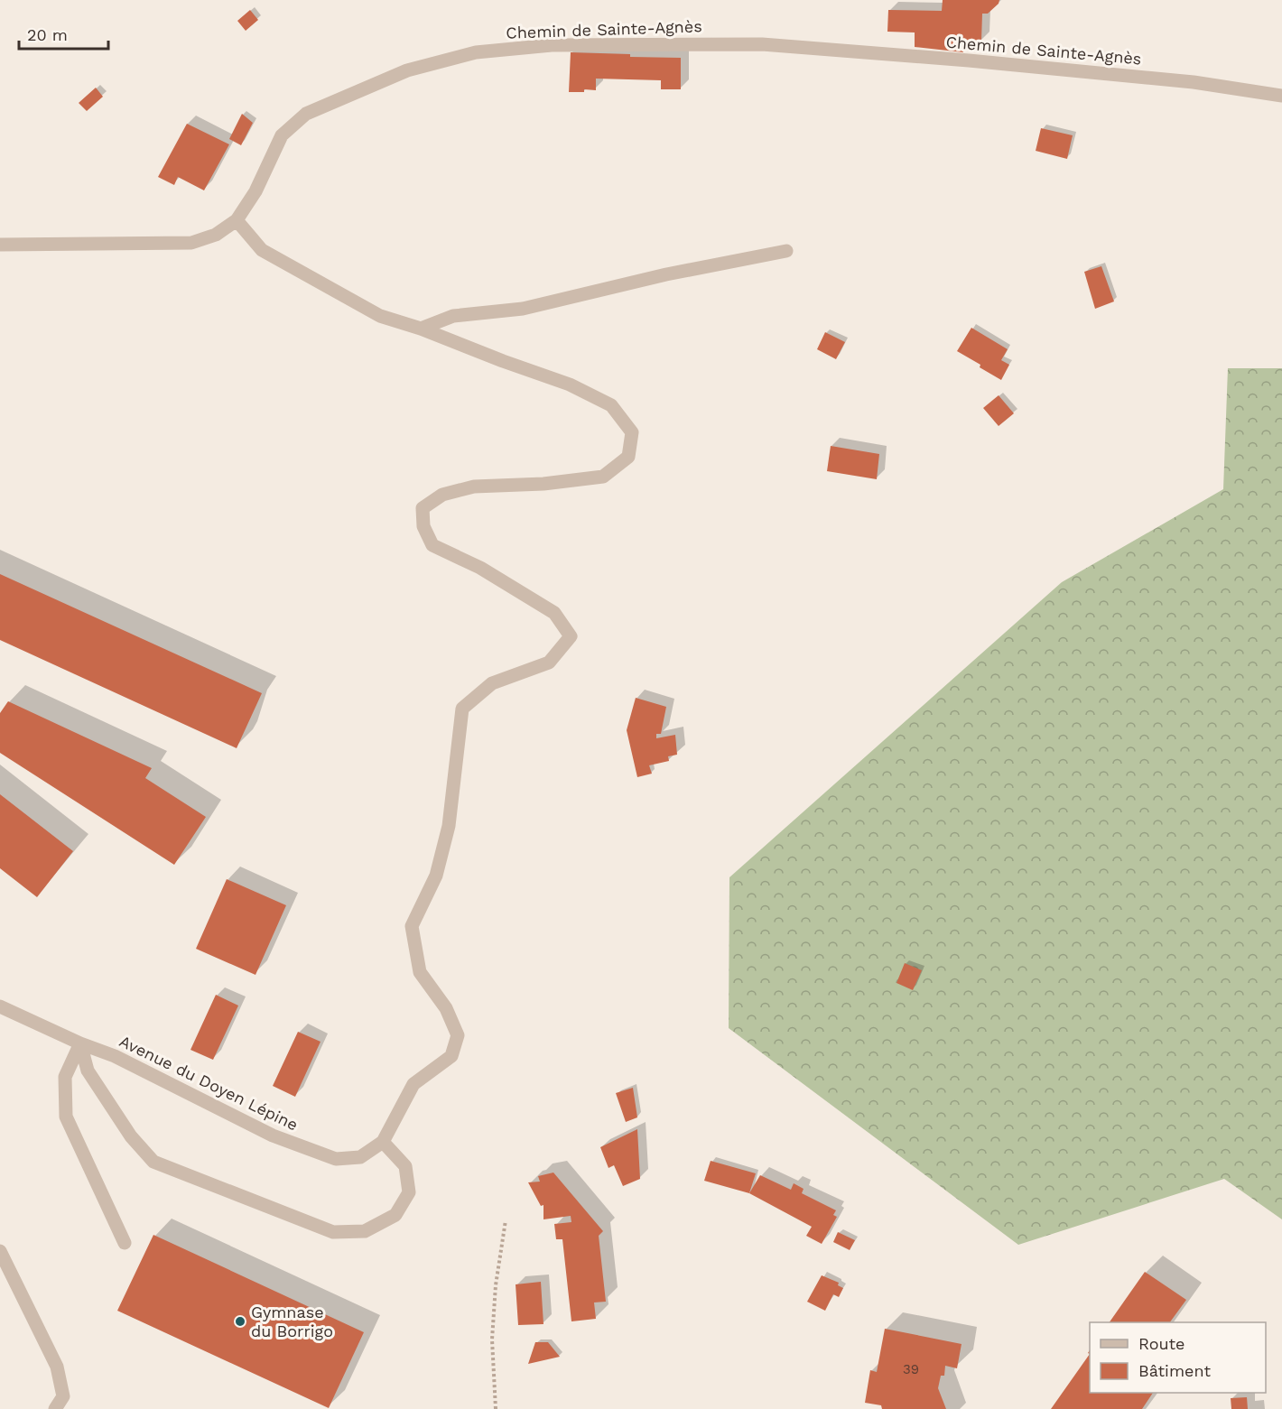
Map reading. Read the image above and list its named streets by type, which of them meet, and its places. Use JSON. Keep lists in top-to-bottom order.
{
  "streets": {
    "street": ["Chemin de Sainte-Agnès", "Avenue du Doyen Lépine"]
  },
  "places": ["Gymnase du Borrigo"],
  "house_numbers": ["39"],
  "legend": ["Route", "Bâtiment"],
  "scale_bar": "20 m"
}
